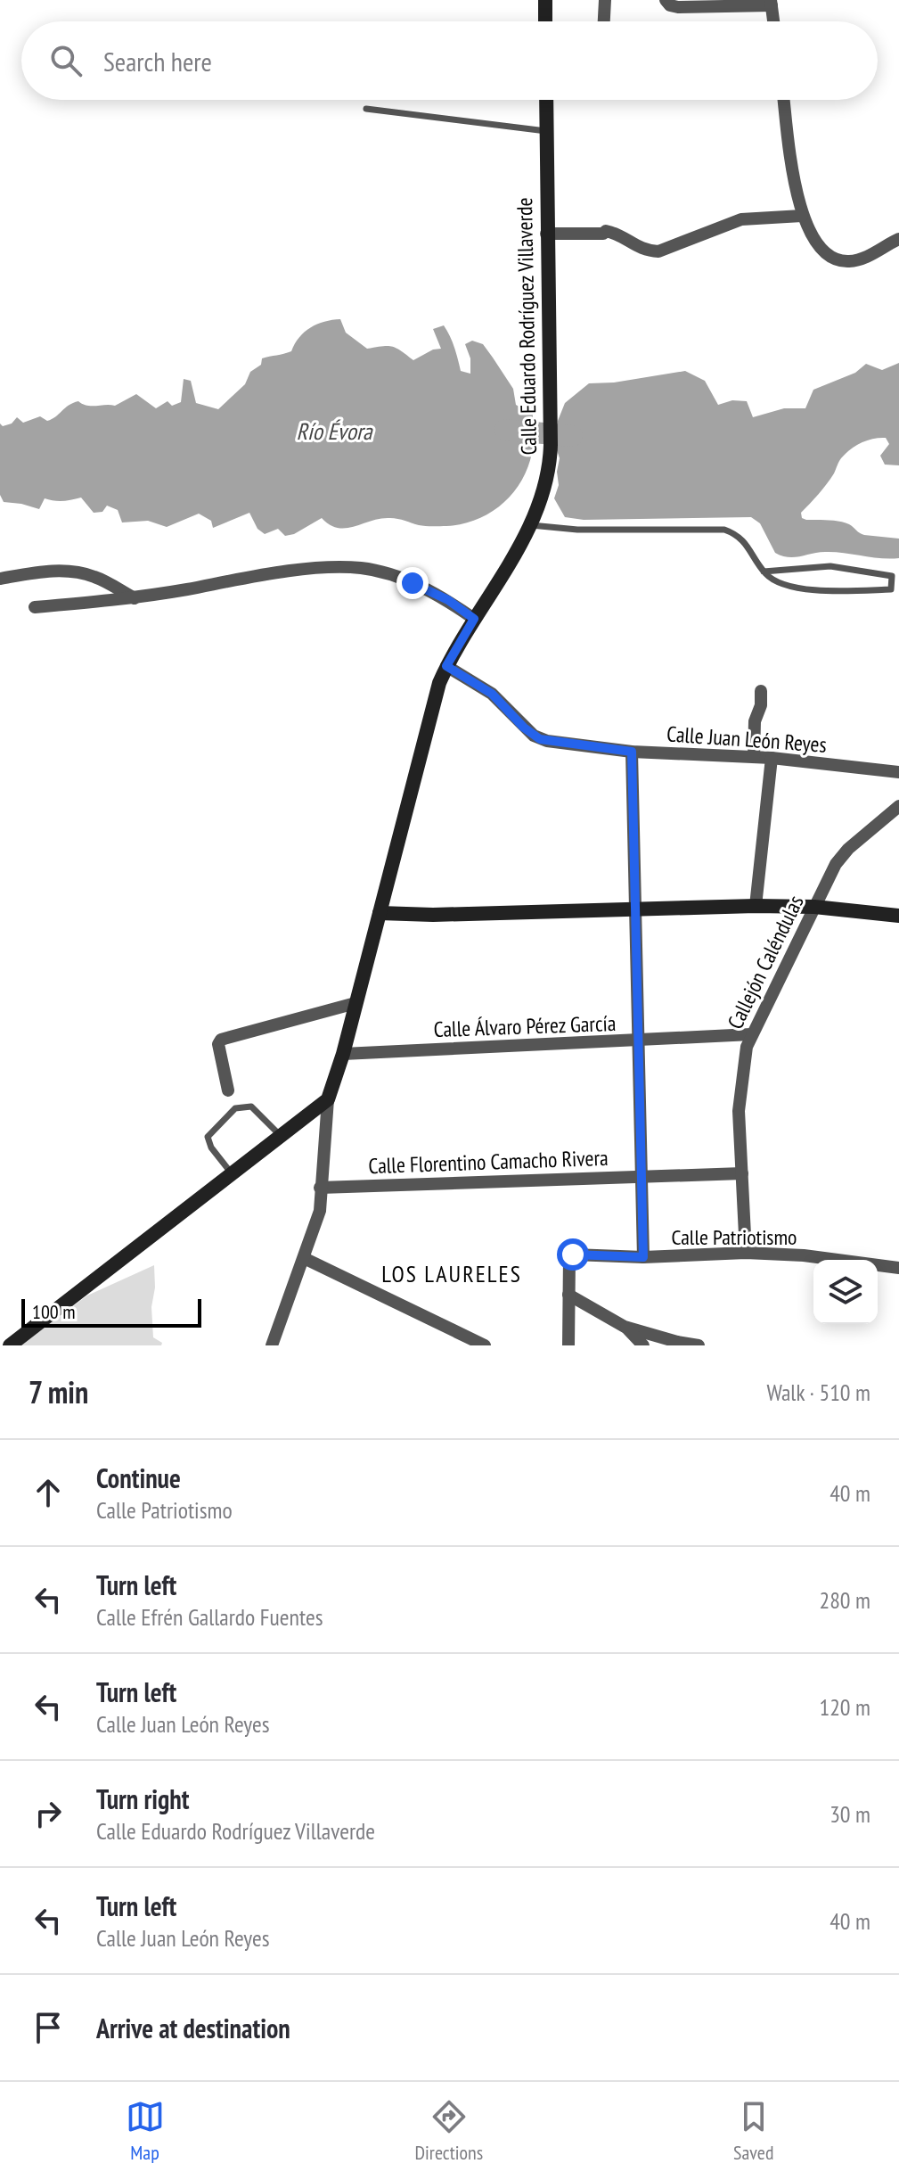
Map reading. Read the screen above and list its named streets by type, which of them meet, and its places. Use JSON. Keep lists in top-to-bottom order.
{
  "streets": {
    "street": [
      "Calle Eduardo Rodríguez Villaverde",
      "Calle Juan León Reyes",
      "Callejón Caléndulas",
      "Calle Álvaro Pérez García",
      "Calle Florentino Camacho Rivera",
      "Calle Patriotismo"
    ]
  },
  "crossings": [
    ["Calle Eduardo Rodríguez Villaverde", "Calle Juan León Reyes"],
    ["Calle Eduardo Rodríguez Villaverde", "Calle Álvaro Pérez García"],
    ["Callejón Caléndulas", "Calle Álvaro Pérez García"],
    ["Callejón Caléndulas", "Calle Florentino Camacho Rivera"],
    ["Callejón Caléndulas", "Calle Patriotismo"]
  ],
  "districts": ["LOS LAURELES"],
  "water": ["Río Évora"],
  "scale_bar": "100 m",
  "page": {
    "search": "Search here",
    "scale": "100 m",
    "heading": ["7 min", "Walk · 510 m"],
    "list": [
      ["Continue", "Calle Patriotismo", "40 m"],
      ["Turn left", "Calle Efrén Gallardo Fuentes", "280 m"],
      ["Turn left", "Calle Juan León Reyes", "120 m"],
      ["Turn right", "Calle Eduardo Rodríguez Villaverde", "30 m"],
      ["Turn left", "Calle Juan León Reyes", "40 m"],
      "Arrive at destination"
    ],
    "nav": ["Map", "Directions", "Saved"]
  }
}
